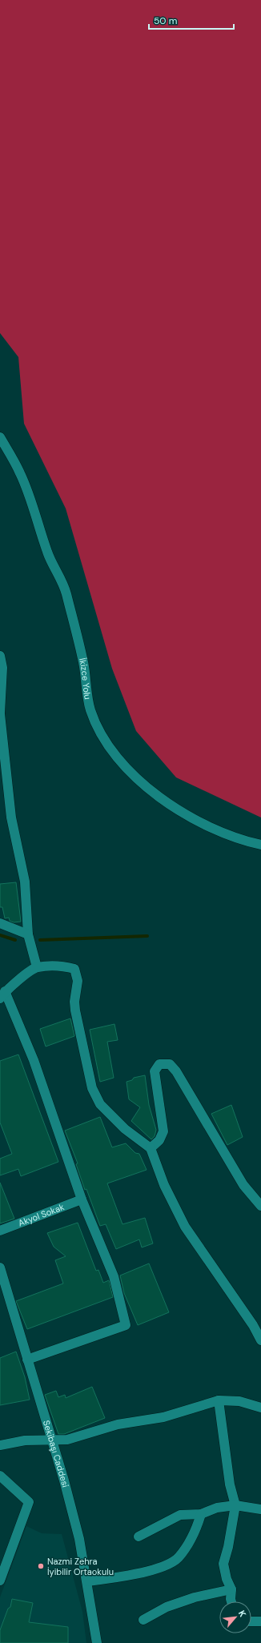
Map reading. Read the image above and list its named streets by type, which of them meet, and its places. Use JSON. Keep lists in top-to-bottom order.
{
  "streets": {
    "street": ["İkizce Yolu", "Akyol Sokak", "Sekibaşı Caddesi"]
  },
  "places": ["Nazmi Zehra İyibilir Ortaokulu"],
  "scale_bar": "50 m",
  "north": "top right"
}
